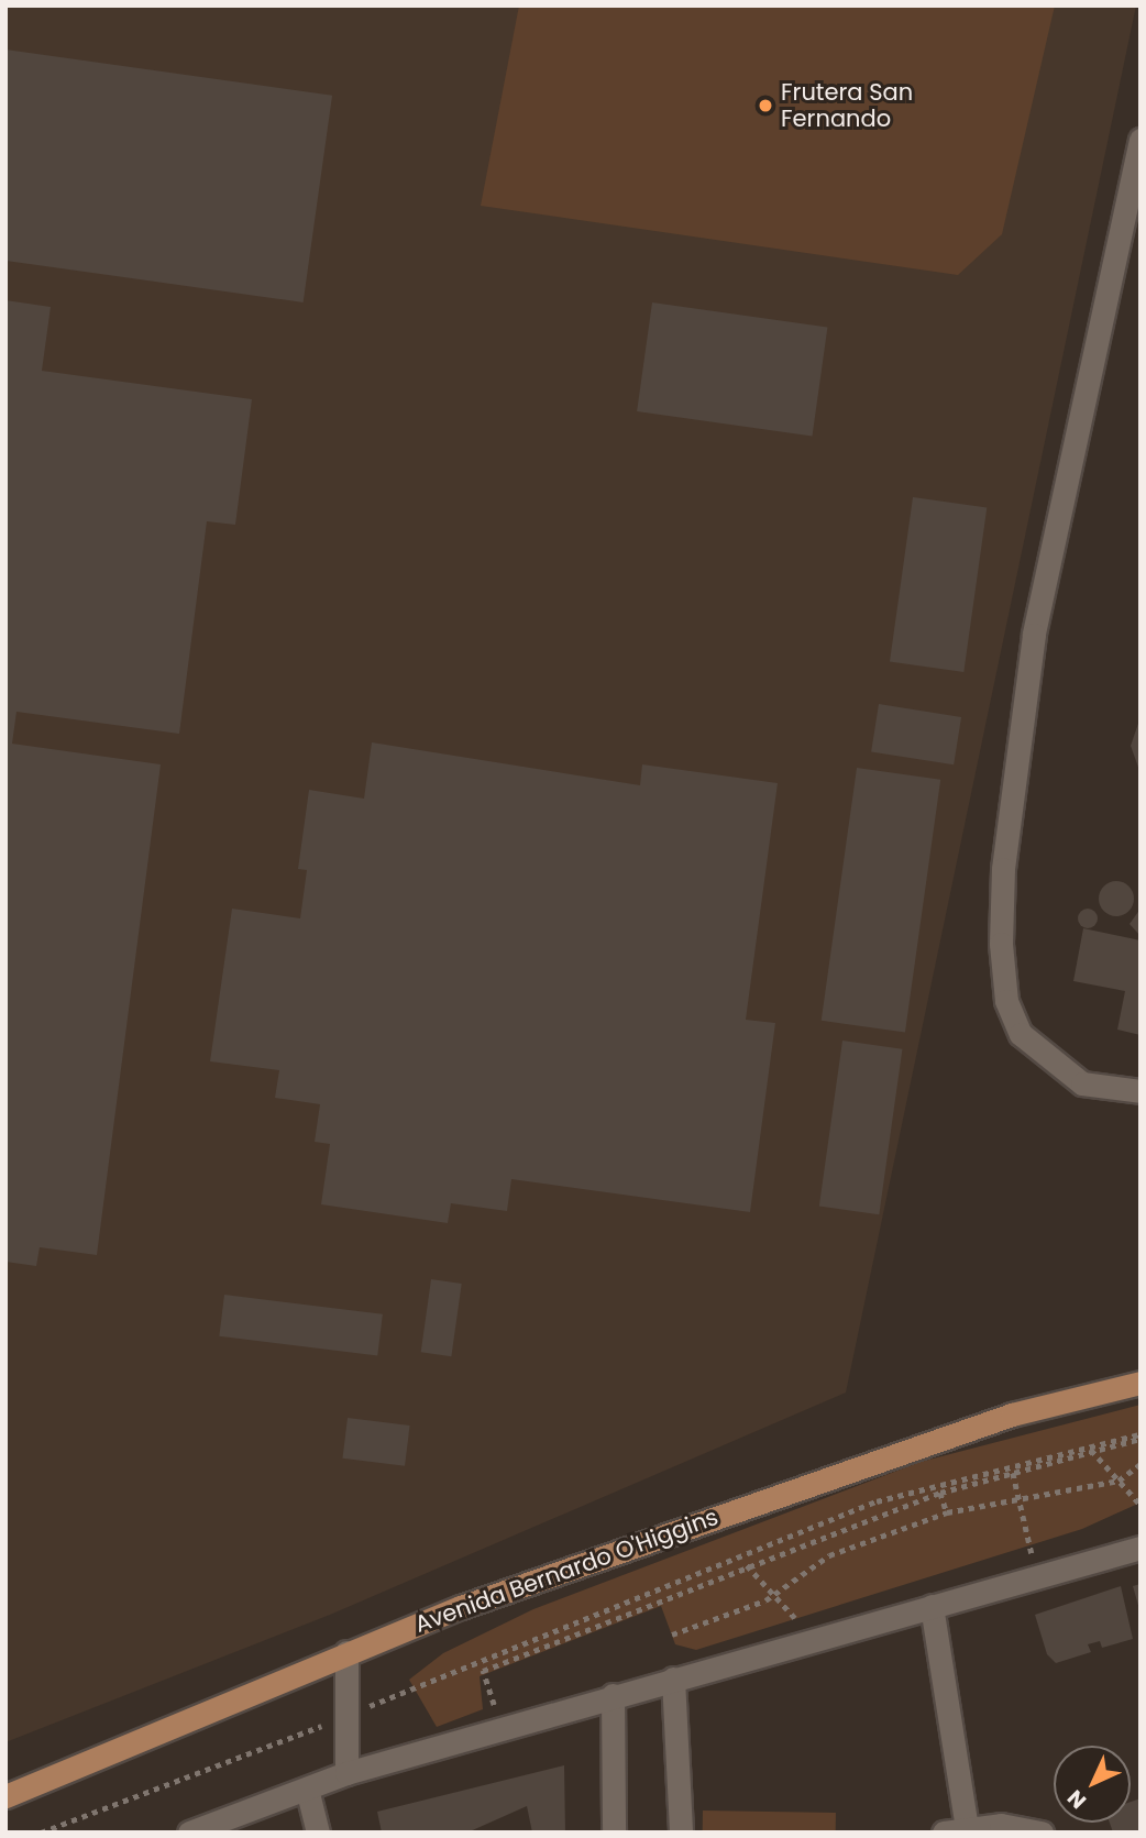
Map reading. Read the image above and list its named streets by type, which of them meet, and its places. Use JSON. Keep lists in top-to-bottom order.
{
  "streets": {
    "main road": ["Avenida Bernardo O'Higgins"]
  },
  "places": ["Frutera San Fernando"],
  "north": "bottom left"
}
